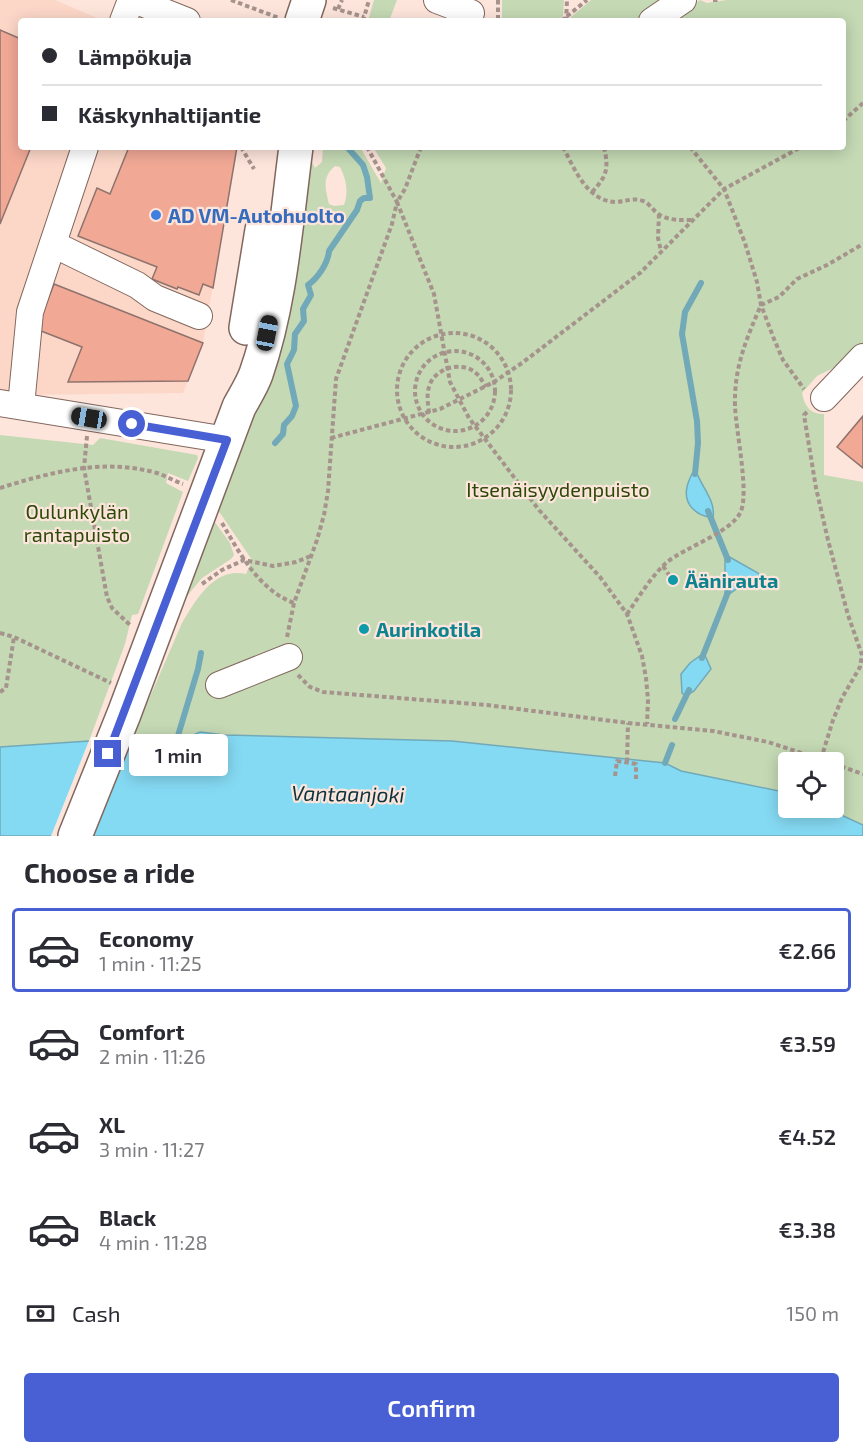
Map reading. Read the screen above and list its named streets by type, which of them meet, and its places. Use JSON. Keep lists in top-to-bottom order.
{
  "water": ["Vantaanjoki"],
  "parks": ["Itsenäisyydenpuisto", "Oulunkylän rantapuisto"],
  "places": ["AD VM-Autohuolto", "Äänirauta", "Aurinkotila"],
  "page": {
    "banner": ["Lämpökuja", "Käskynhaltijantie"],
    "bubble": "1 min",
    "heading": "Choose a ride",
    "list": [
      {
        "name": "Economy",
        "note": "1 min · 11:25",
        "value": "€2.66"
      },
      {
        "name": "Comfort",
        "note": "2 min · 11:26",
        "value": "€3.59"
      },
      {
        "name": "XL",
        "note": "3 min · 11:27",
        "value": "€4.52"
      },
      {
        "name": "Black",
        "note": "4 min · 11:28",
        "value": "€3.38"
      }
    ],
    "pay": ["Cash", "150 m"],
    "buttons": "Confirm"
  }
}
